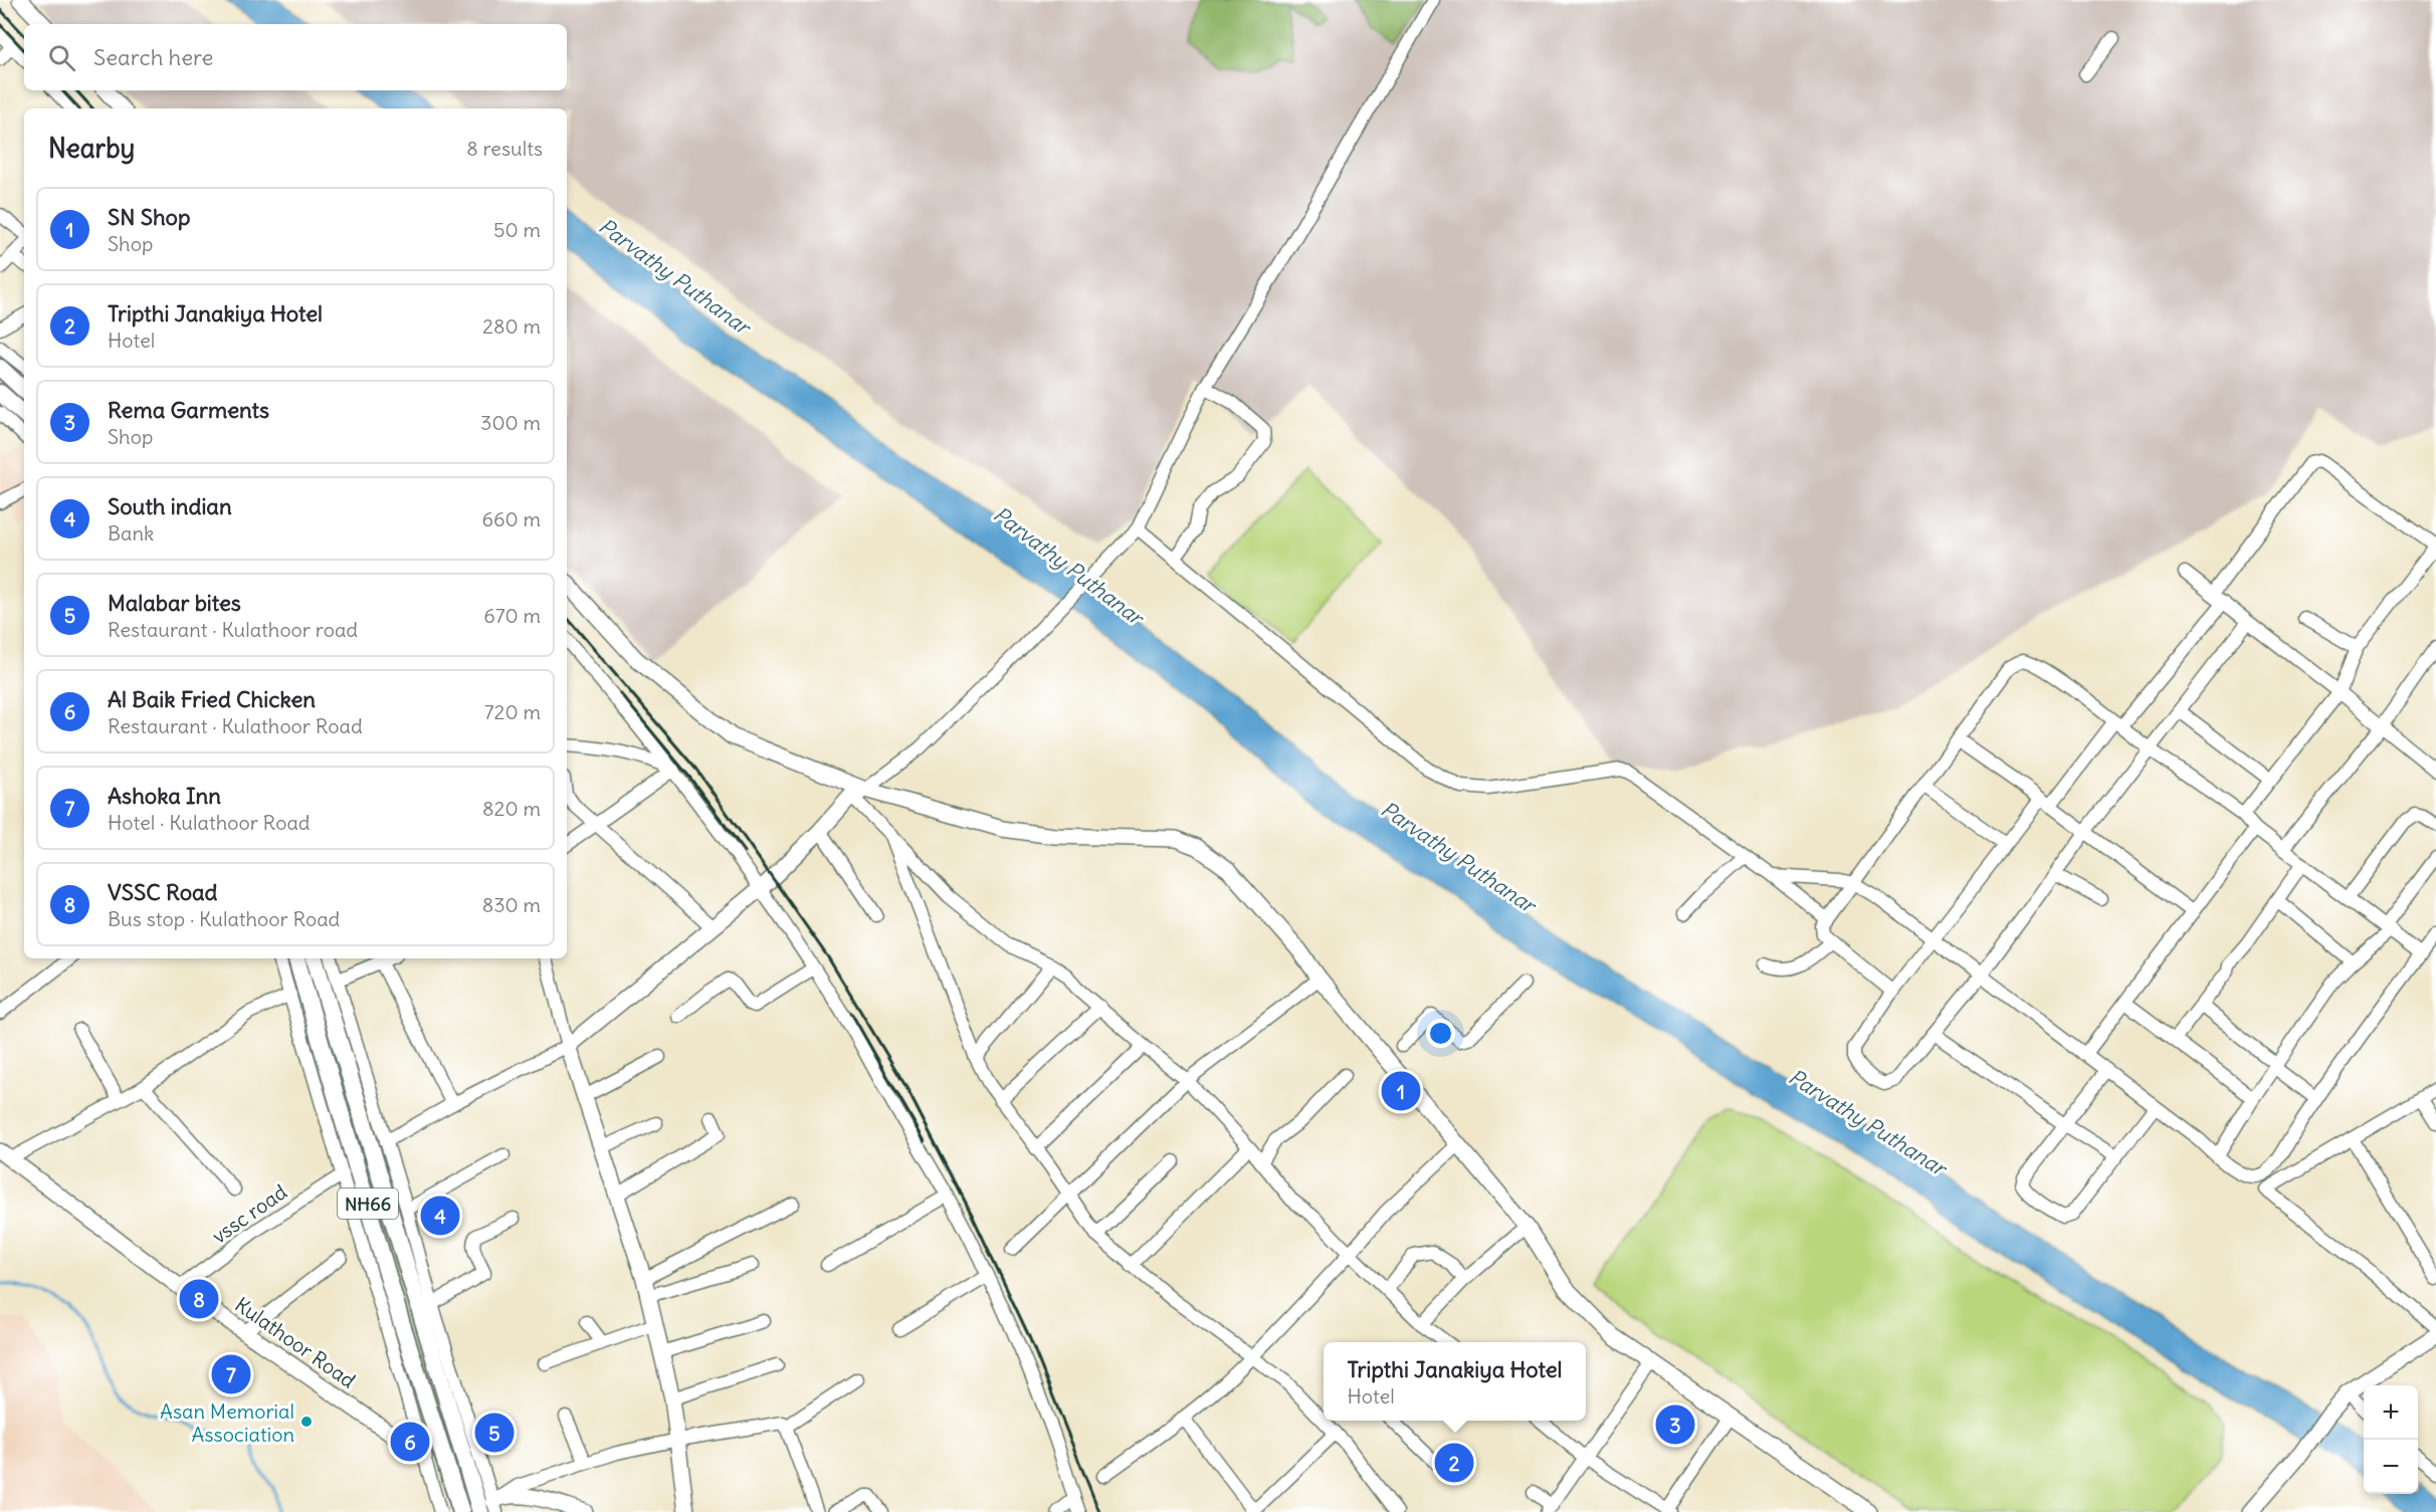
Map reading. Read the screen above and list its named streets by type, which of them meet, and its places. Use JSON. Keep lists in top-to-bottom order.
{
  "streets": {
    "highway": ["NH66"],
    "main road": ["Kulathoor Road"],
    "street": ["vssc road"]
  },
  "crossings": [
    ["vssc road", "Kulathoor Road"]
  ],
  "water": ["Parvathy Puthanar"],
  "places": ["Asan Memorial Association"],
  "page": {
    "search": "Search here",
    "heading": ["Nearby", "8 results"],
    "list": [
      {
        "mark": "1",
        "name": "SN Shop",
        "note": "Shop",
        "value": "50 m"
      },
      {
        "mark": "2",
        "name": "Tripthi Janakiya Hotel",
        "note": "Hotel",
        "value": "280 m"
      },
      {
        "mark": "3",
        "name": "Rema Garments",
        "note": "Shop",
        "value": "300 m"
      },
      {
        "mark": "4",
        "name": "South indian",
        "note": "Bank",
        "value": "660 m"
      },
      {
        "mark": "5",
        "name": "Malabar bites",
        "note": "Restaurant · Kulathoor road",
        "value": "670 m"
      },
      {
        "mark": "6",
        "name": "Al Baik Fried Chicken",
        "note": "Restaurant · Kulathoor Road",
        "value": "720 m"
      },
      {
        "mark": "7",
        "name": "Ashoka Inn",
        "note": "Hotel · Kulathoor Road",
        "value": "820 m"
      },
      {
        "mark": "8",
        "name": "VSSC Road",
        "note": "Bus stop · Kulathoor Road",
        "value": "830 m"
      }
    ],
    "pins": [
      "1",
      "4",
      "8",
      "7",
      "3",
      "5",
      "6",
      "2"
    ],
    "popup": ["Tripthi Janakiya Hotel", "Hotel"],
    "map_buttons": ["+", "−"]
  }
}
